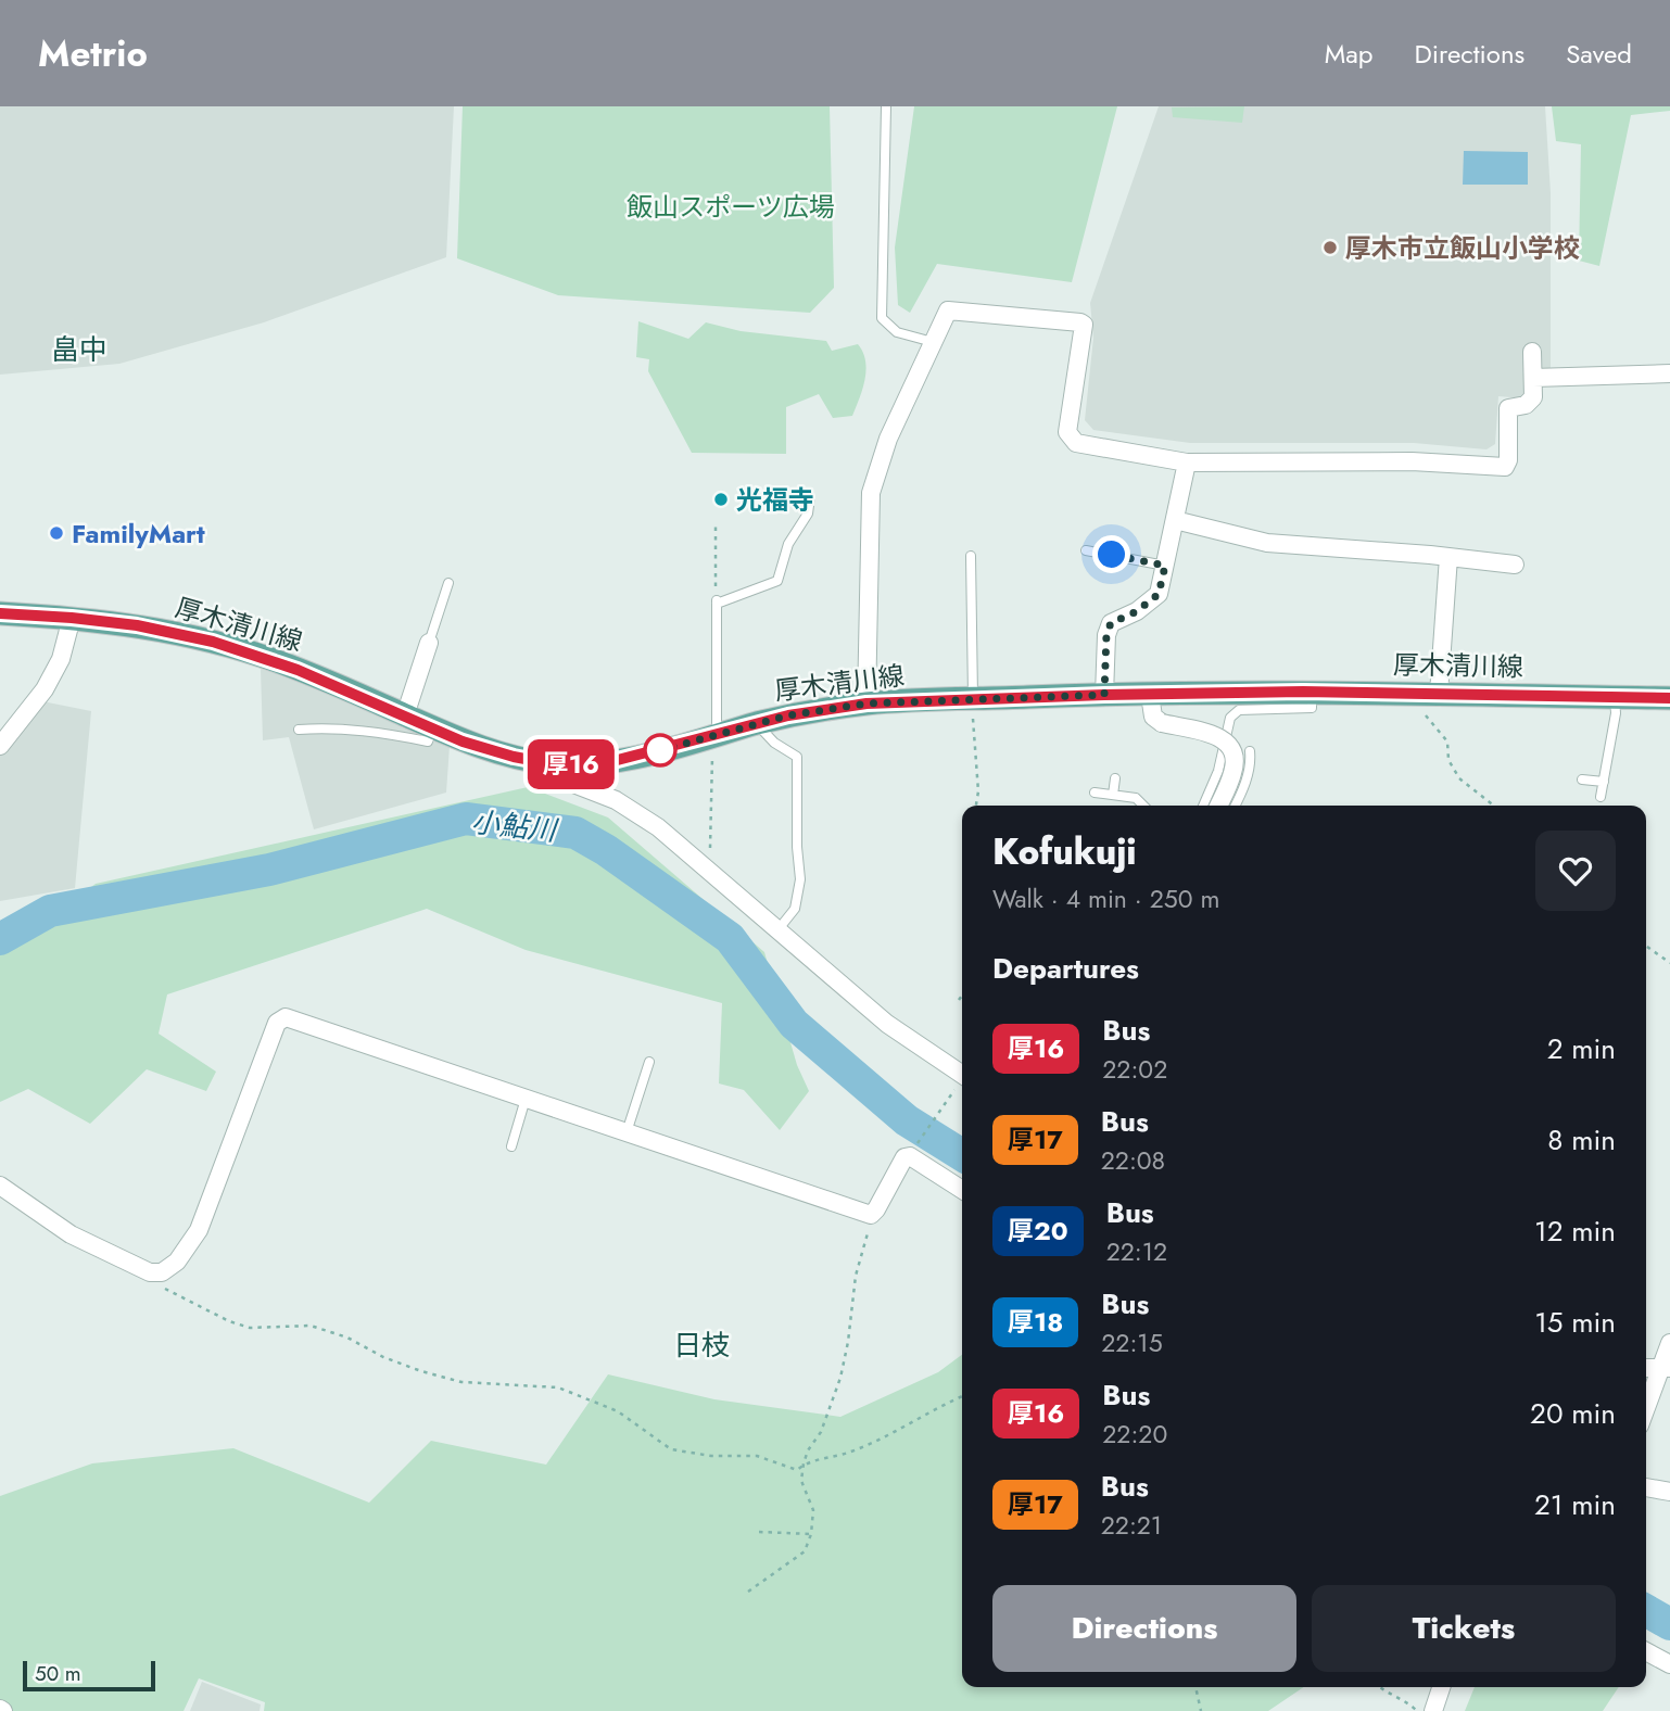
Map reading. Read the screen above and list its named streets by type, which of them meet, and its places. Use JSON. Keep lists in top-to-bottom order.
{
  "streets": {
    "main road": ["厚木清川線"]
  },
  "districts": ["畠中", "日枝"],
  "water": ["小鮎川"],
  "parks": ["飯山スポーツ広場"],
  "places": ["厚木市立飯山小学校", "光福寺", "FamilyMart"],
  "lines": ["bus line 厚16"],
  "scale_bar": "50 m",
  "page": {
    "header": "Metrio",
    "nav": ["Map", "Directions", "Saved"],
    "on_map": "厚16",
    "heading": [
      ["Kofukuji", "Walk · 4 min · 250 m"],
      "Departures"
    ],
    "list": [
      {
        "mark": "厚16",
        "name": "Bus",
        "note": "22:02",
        "value": "2 min"
      },
      {
        "mark": "厚17",
        "name": "Bus",
        "note": "22:08",
        "value": "8 min"
      },
      {
        "mark": "厚20",
        "name": "Bus",
        "note": "22:12",
        "value": "12 min"
      },
      {
        "mark": "厚18",
        "name": "Bus",
        "note": "22:15",
        "value": "15 min"
      },
      {
        "mark": "厚16",
        "name": "Bus",
        "note": "22:20",
        "value": "20 min"
      },
      {
        "mark": "厚17",
        "name": "Bus",
        "note": "22:21",
        "value": "21 min"
      }
    ],
    "buttons": ["Directions", "Tickets"],
    "scale": "50 m"
  }
}
